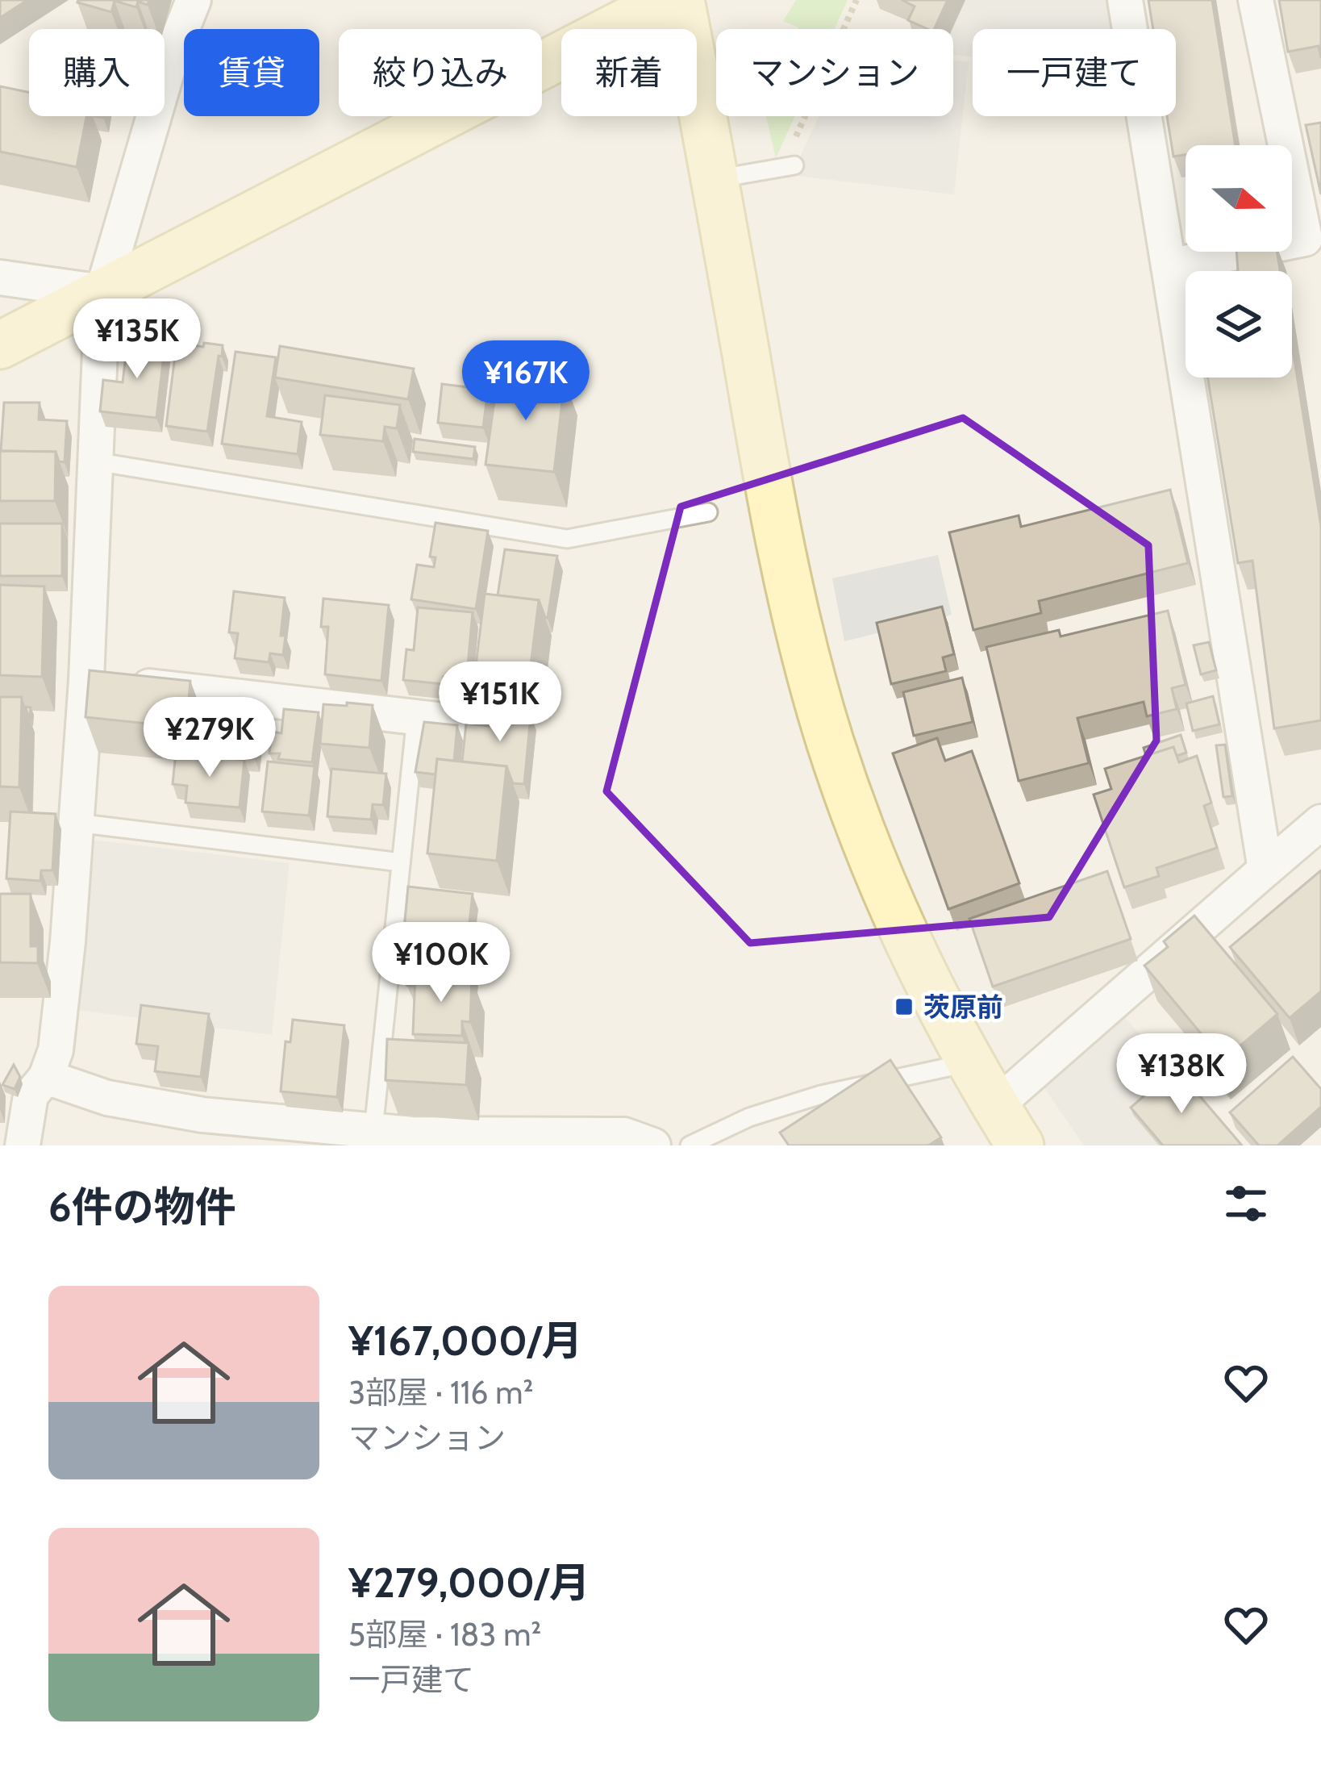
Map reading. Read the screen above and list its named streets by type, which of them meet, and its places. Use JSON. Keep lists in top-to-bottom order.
{
  "places": {
    "transit": ["茨原前"]
  },
  "north": "right",
  "page": {
    "chip": [
      "購入",
      "賃貸",
      "絞り込み",
      "新着",
      "マンション",
      "一戸建て"
    ],
    "price": [
      "¥135K",
      "¥167K",
      "¥151K",
      "¥279K",
      "¥100K",
      "¥138K"
    ],
    "heading": "6件の物件",
    "list": [
      {
        "name": "¥167,000/月",
        "note": "3部屋 · 116 m² · マンション"
      },
      {
        "name": "¥279,000/月",
        "note": "5部屋 · 183 m² · 一戸建て"
      }
    ]
  }
}
